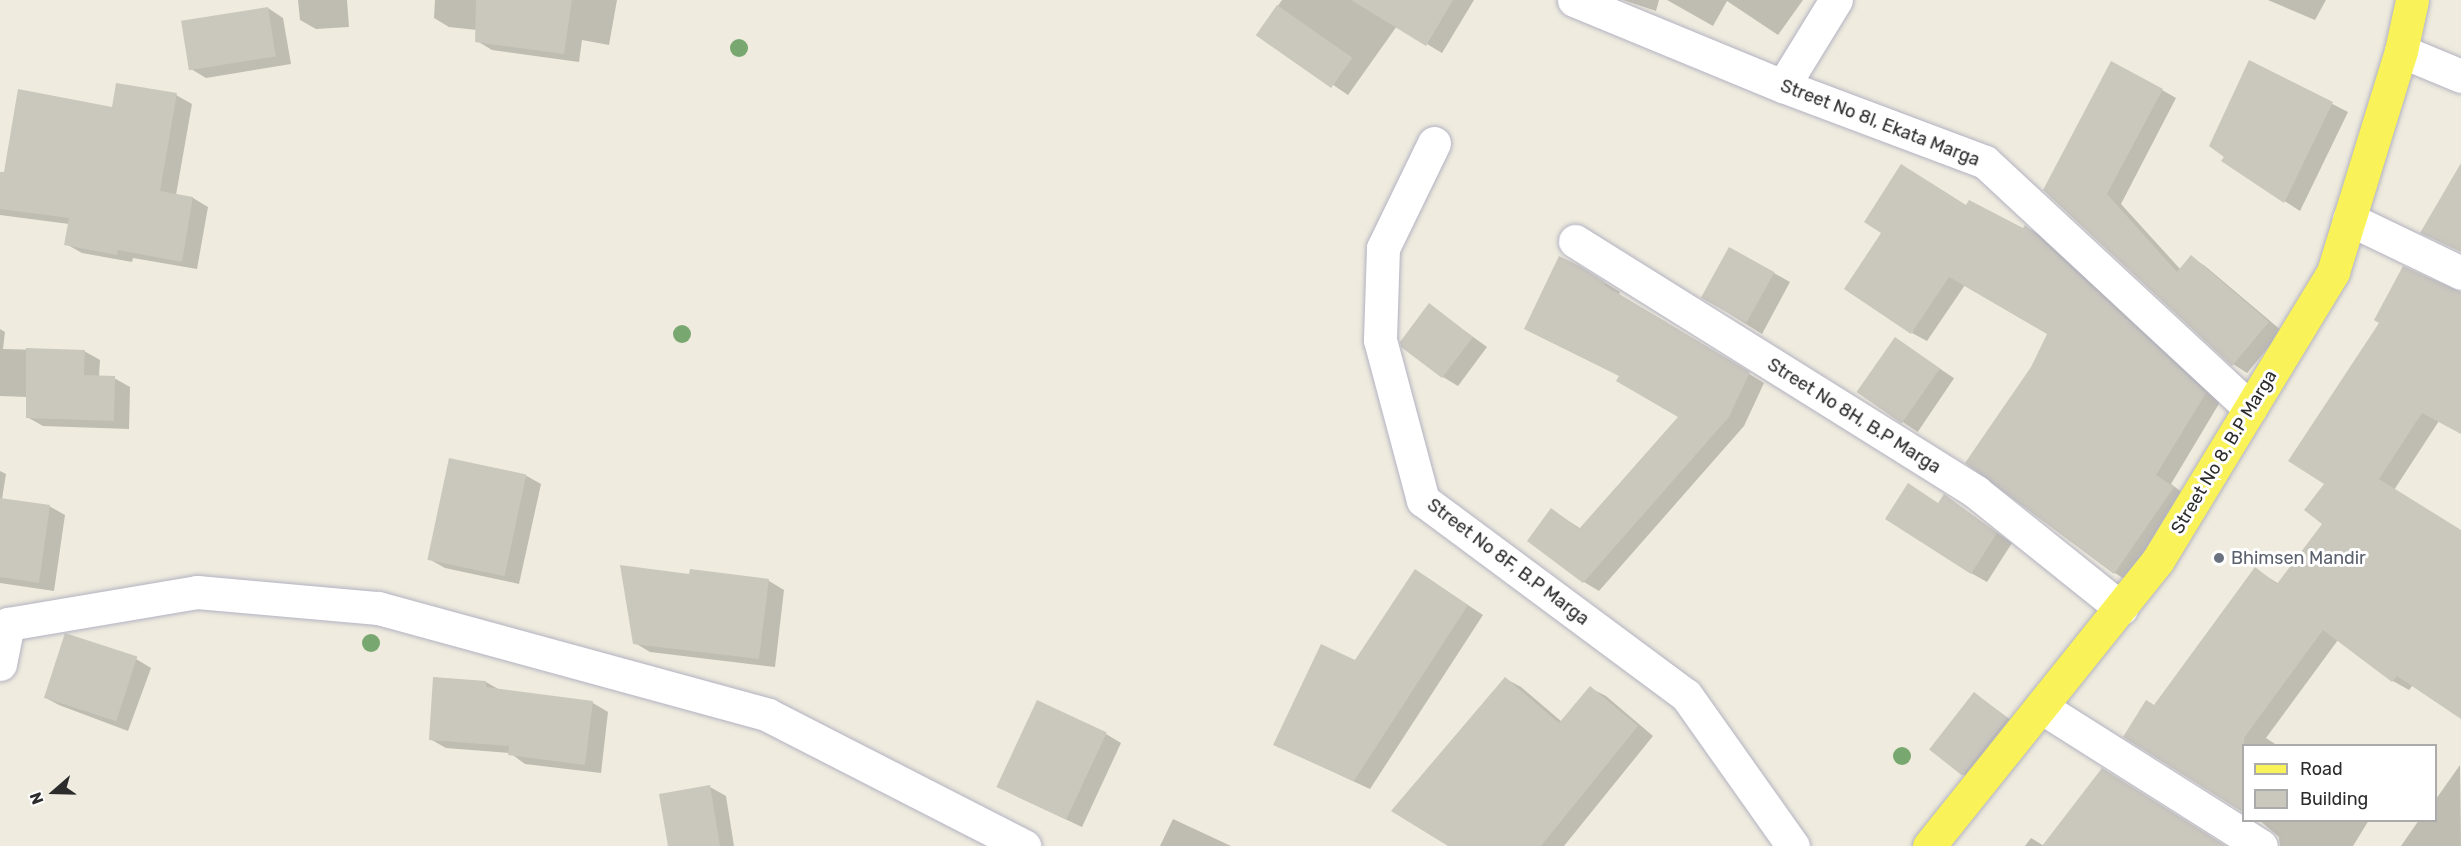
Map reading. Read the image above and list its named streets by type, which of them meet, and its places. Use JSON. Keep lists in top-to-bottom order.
{
  "streets": {
    "main road": ["Street No 8, B.P Marga"],
    "street": ["Street No 8I, Ekata Marga", "Street No 8H, B.P Marga", "Street No 8F, B.P Marga"]
  },
  "crossings": [
    ["Street No 8I, Ekata Marga", "Street No 8, B.P Marga"],
    ["Street No 8H, B.P Marga", "Street No 8, B.P Marga"]
  ],
  "places": ["Bhimsen Mandir"],
  "legend": ["Road", "Building"],
  "north": "left"
}
